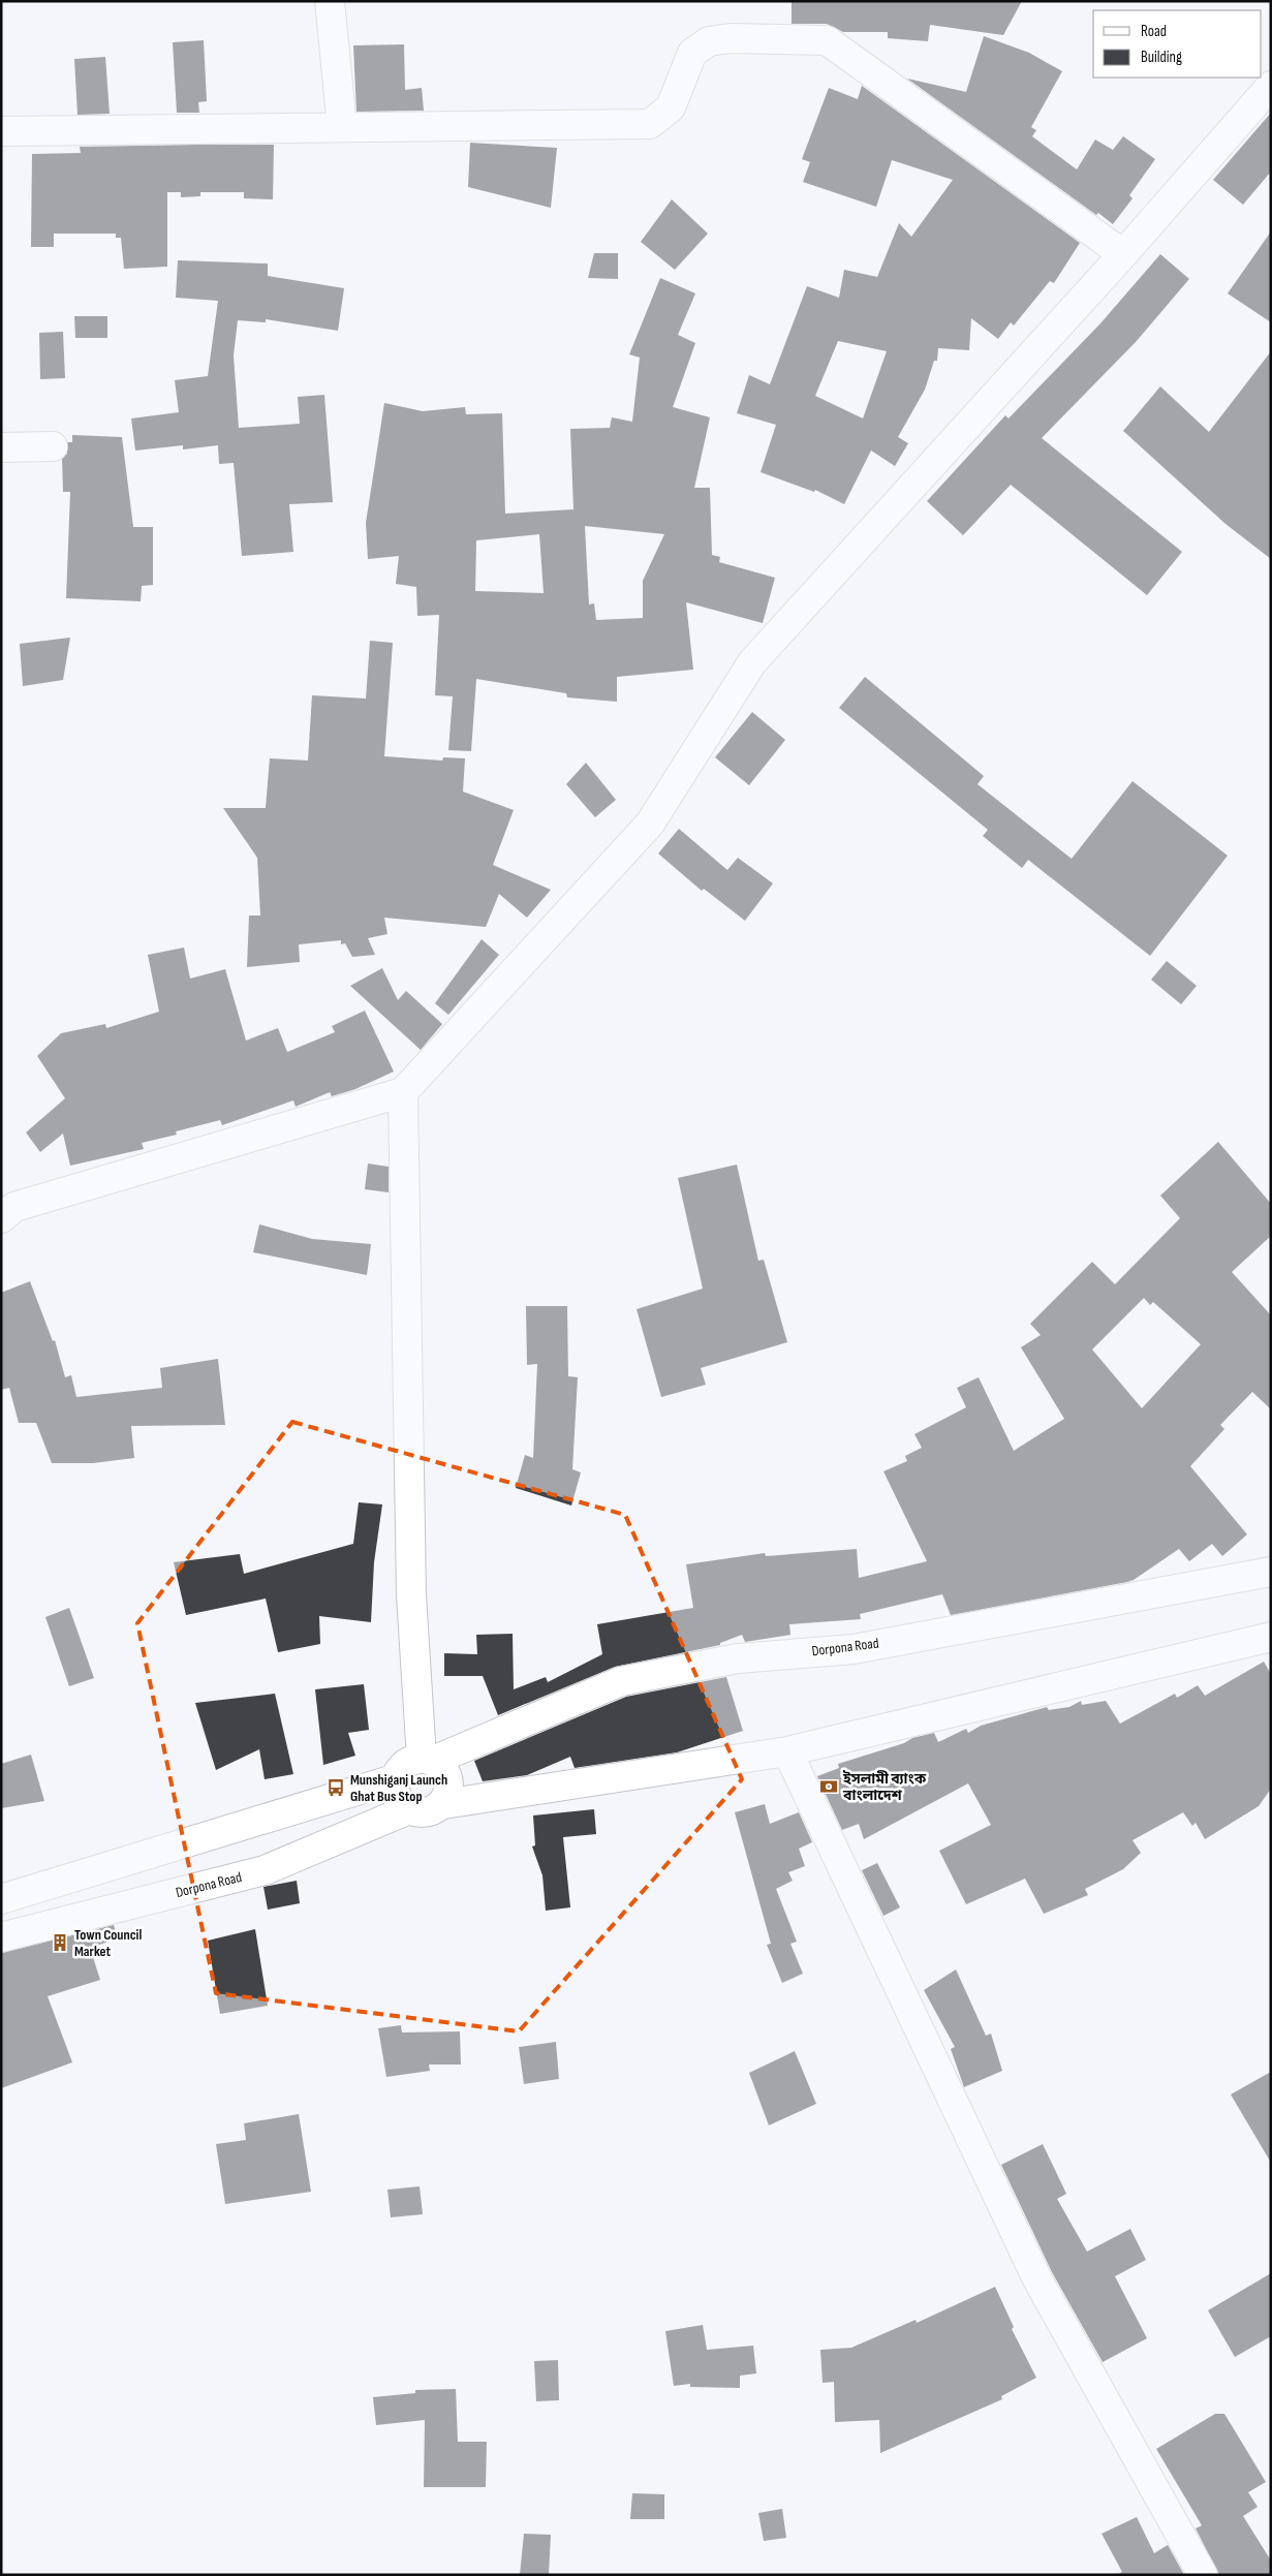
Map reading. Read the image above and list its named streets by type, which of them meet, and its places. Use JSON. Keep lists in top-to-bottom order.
{
  "streets": {
    "street": ["Dorpona Road"]
  },
  "places": {
    "bank": ["ইসলামী ব্যাংক বাংলাদেশ"],
    "bus stop": ["Munshiganj Launch Ghat Bus Stop"],
    "building": ["Town Council Market"]
  },
  "legend": ["Road", "Building"]
}
